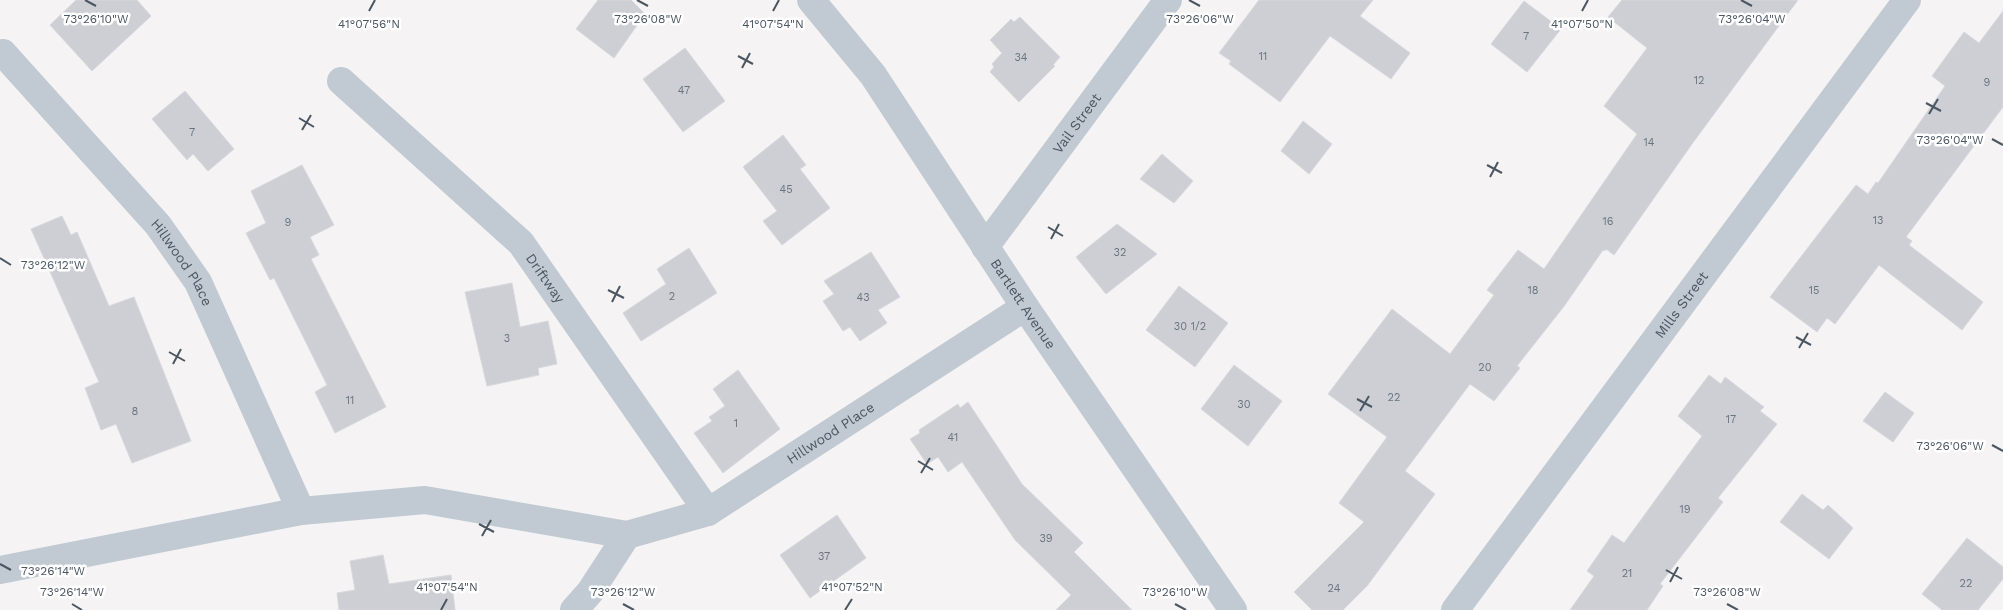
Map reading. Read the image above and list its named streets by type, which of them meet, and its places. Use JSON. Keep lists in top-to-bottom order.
{
  "streets": {
    "street": [
      "Vail Street",
      "Hillwood Place",
      "Driftway",
      "Bartlett Avenue",
      "Mills Street"
    ]
  },
  "crossings": [
    ["Vail Street", "Bartlett Avenue"],
    ["Hillwood Place", "Driftway"],
    ["Hillwood Place", "Bartlett Avenue"]
  ],
  "house_numbers": [
    "7",
    "11",
    "34",
    "12",
    "9",
    "47",
    "7",
    "14",
    "45",
    "13",
    "16",
    "9",
    "32",
    "18",
    "15",
    "2",
    "43",
    "30 1/2",
    "3",
    "20",
    "22",
    "11",
    "30",
    "8",
    "17",
    "1",
    "41",
    "19",
    "39",
    "37",
    "21",
    "22",
    "24"
  ],
  "coordinates": [
    "73°26'06\"W",
    "73°26'10\"W",
    "73°26'08\"W",
    "73°26'04\"W",
    "41°07'56\"N",
    "41°07'54\"N",
    "41°07'50\"N",
    "73°26'12\"W",
    "73°26'14\"W",
    "41°07'52\"N"
  ]
}
